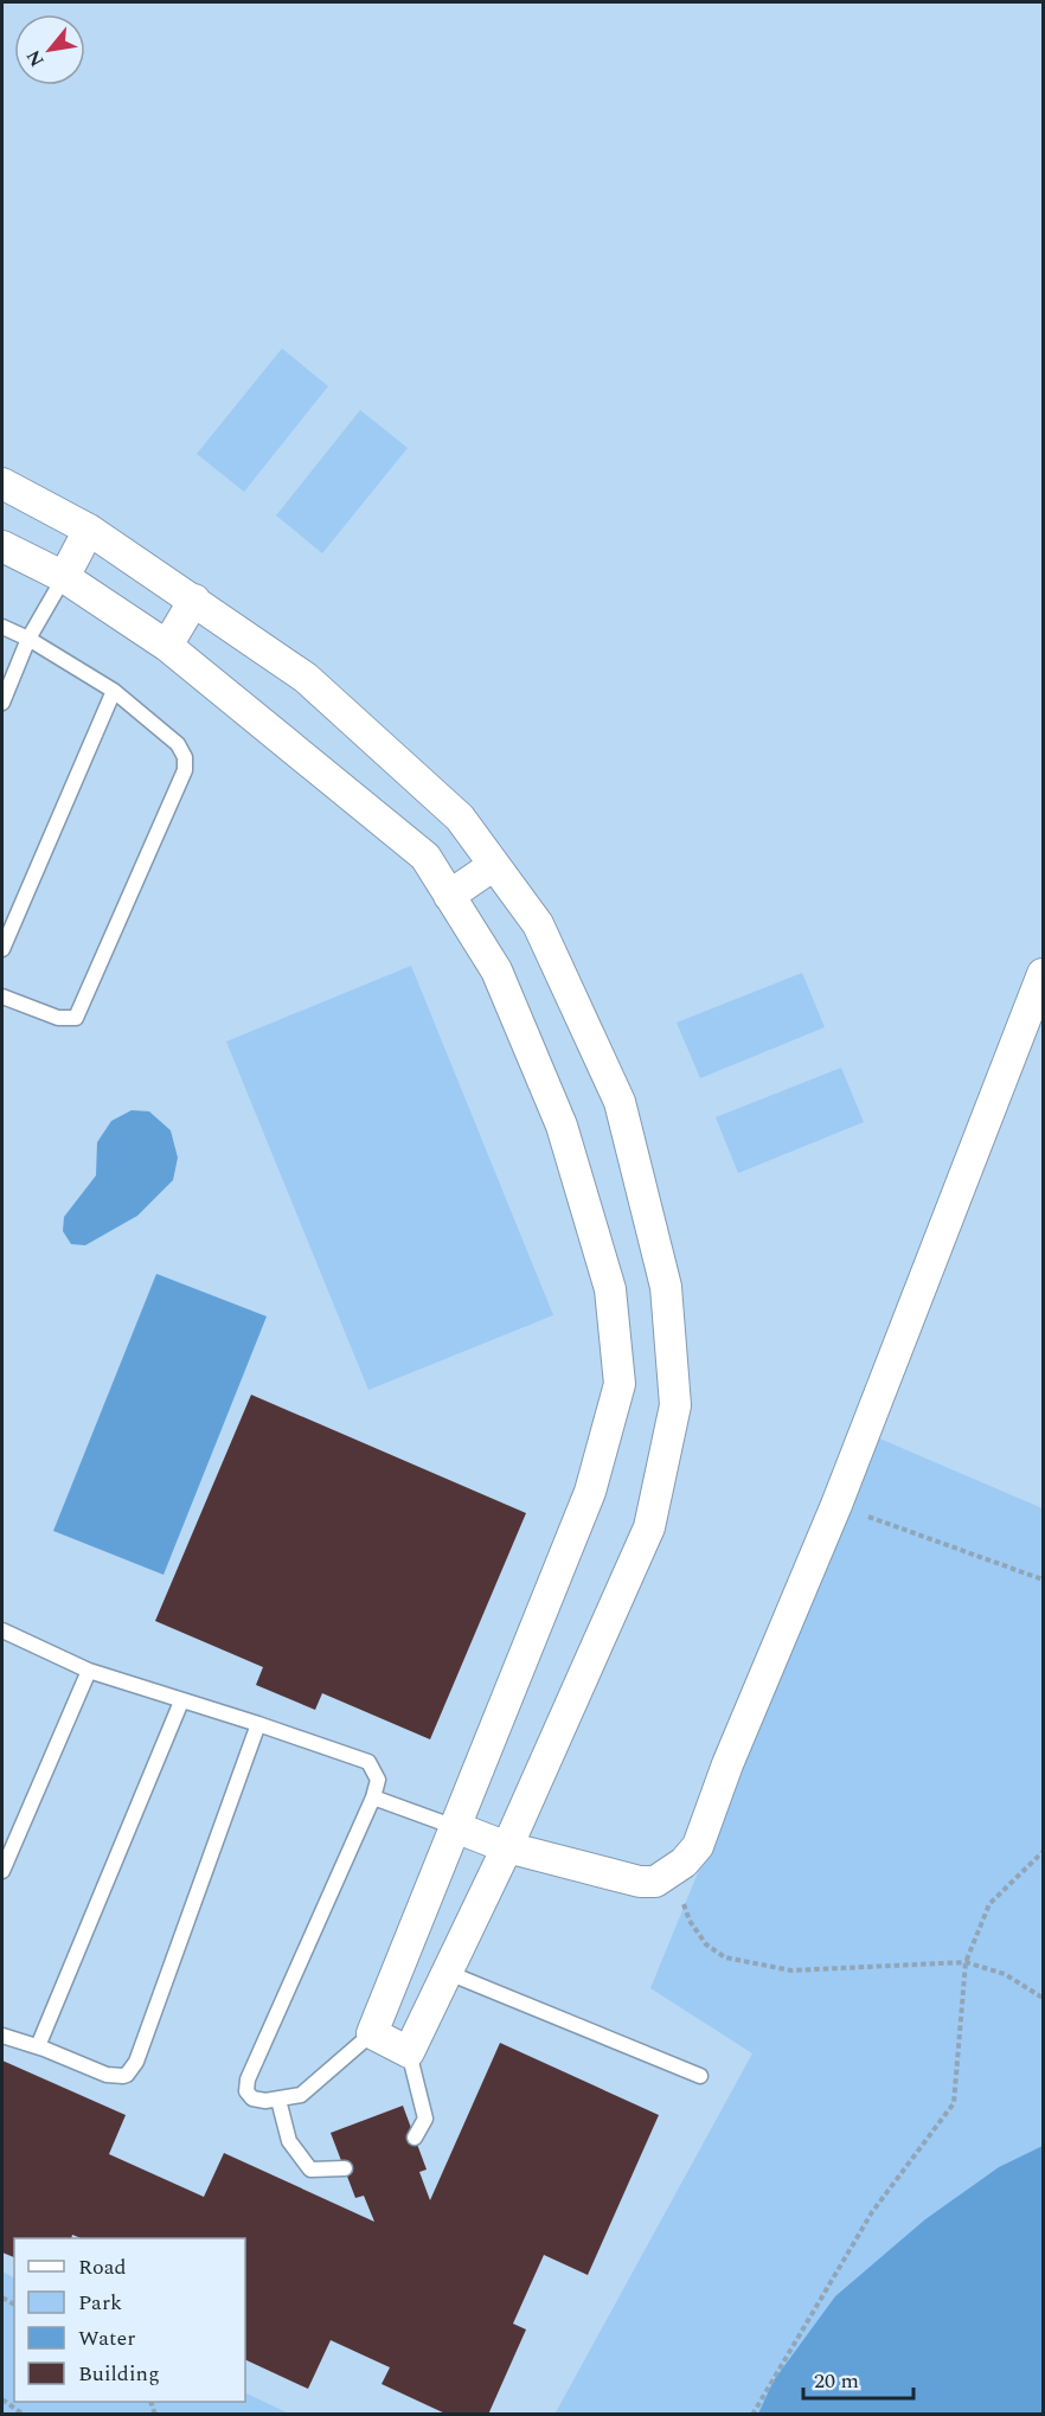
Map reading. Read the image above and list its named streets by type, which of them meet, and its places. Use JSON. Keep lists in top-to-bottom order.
{
  "legend": [
    "Road",
    "Park",
    "Water",
    "Building"
  ],
  "scale_bar": "20 m",
  "north": "bottom left"
}
